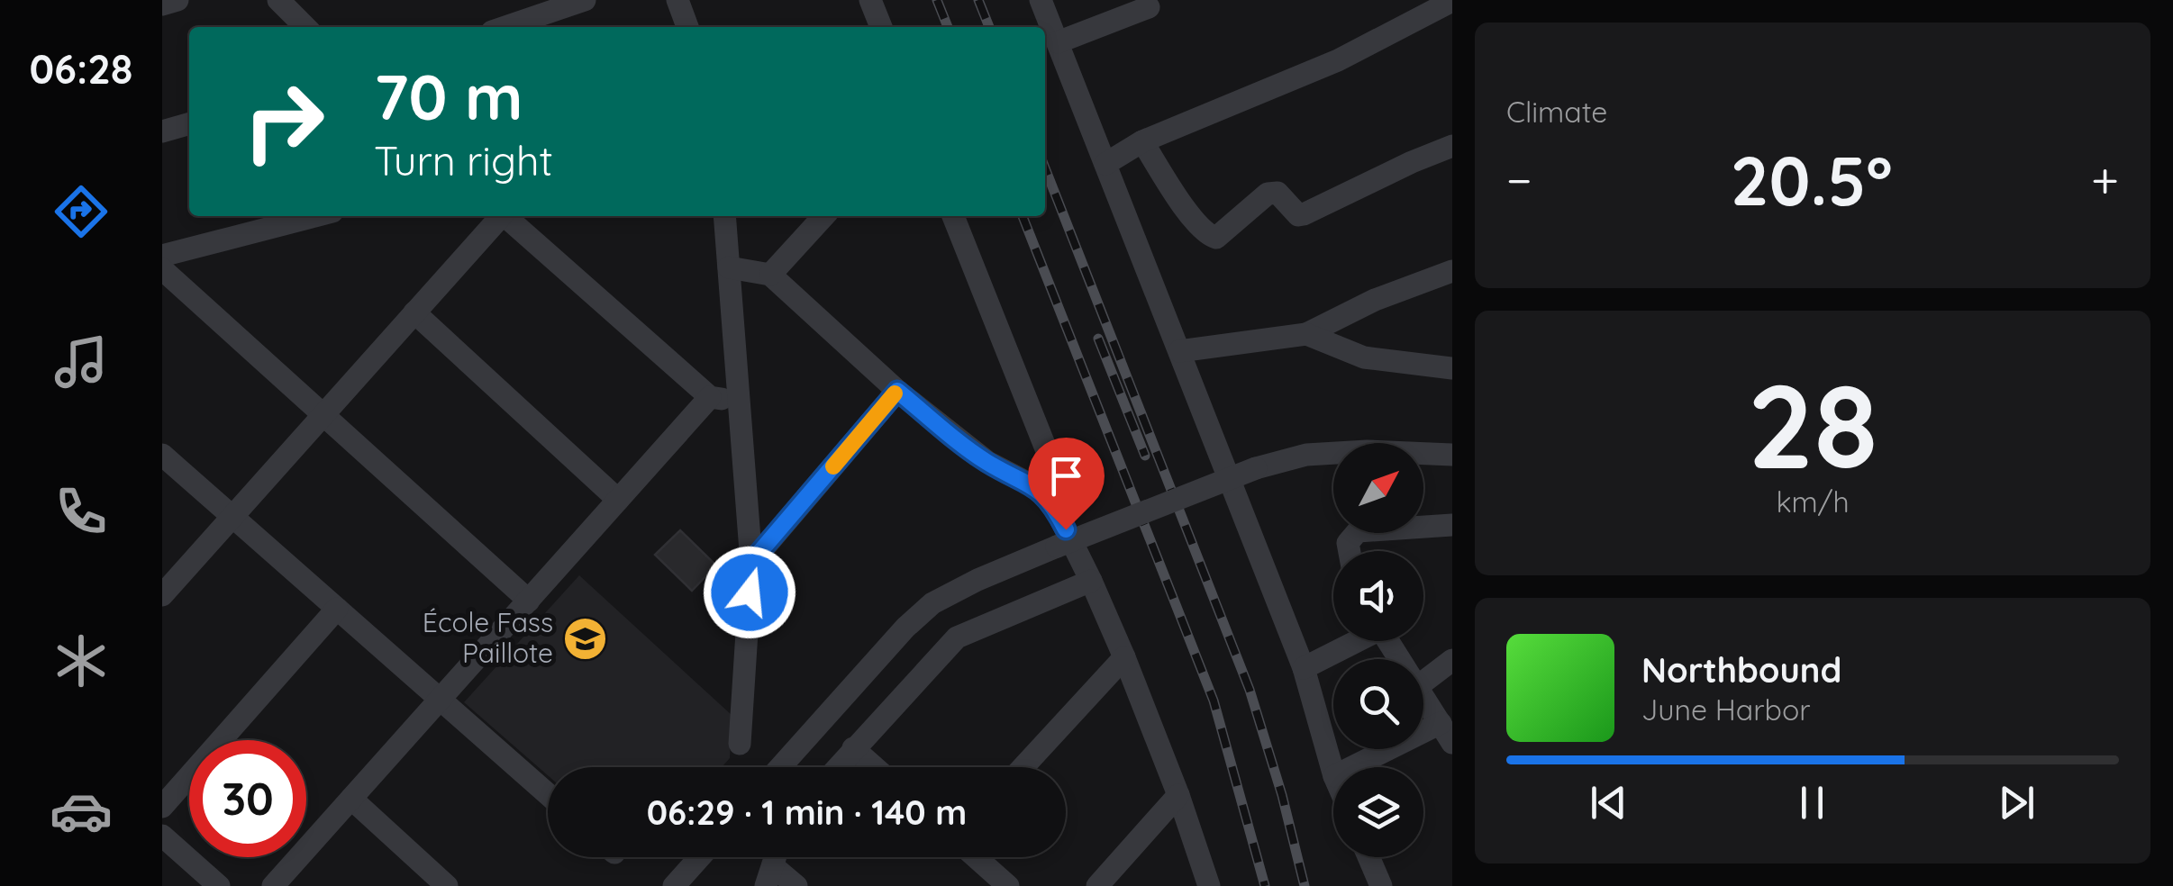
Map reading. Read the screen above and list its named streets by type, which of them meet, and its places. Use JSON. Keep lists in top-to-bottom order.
{
  "places": {
    "school or university": ["École Fass Paillote"]
  },
  "north": "top right",
  "page": {
    "tabs": "06:28",
    "tile": [
      "Climate",
      ["28", "km/h"]
    ],
    "turn": ["70 m", "Turn right"],
    "heat": ["−", "20.5°", "+"],
    "song": ["Northbound", "June Harbor"],
    "limit": "30",
    "trip": "06:29 · 1 min · 140 m"
  }
}
